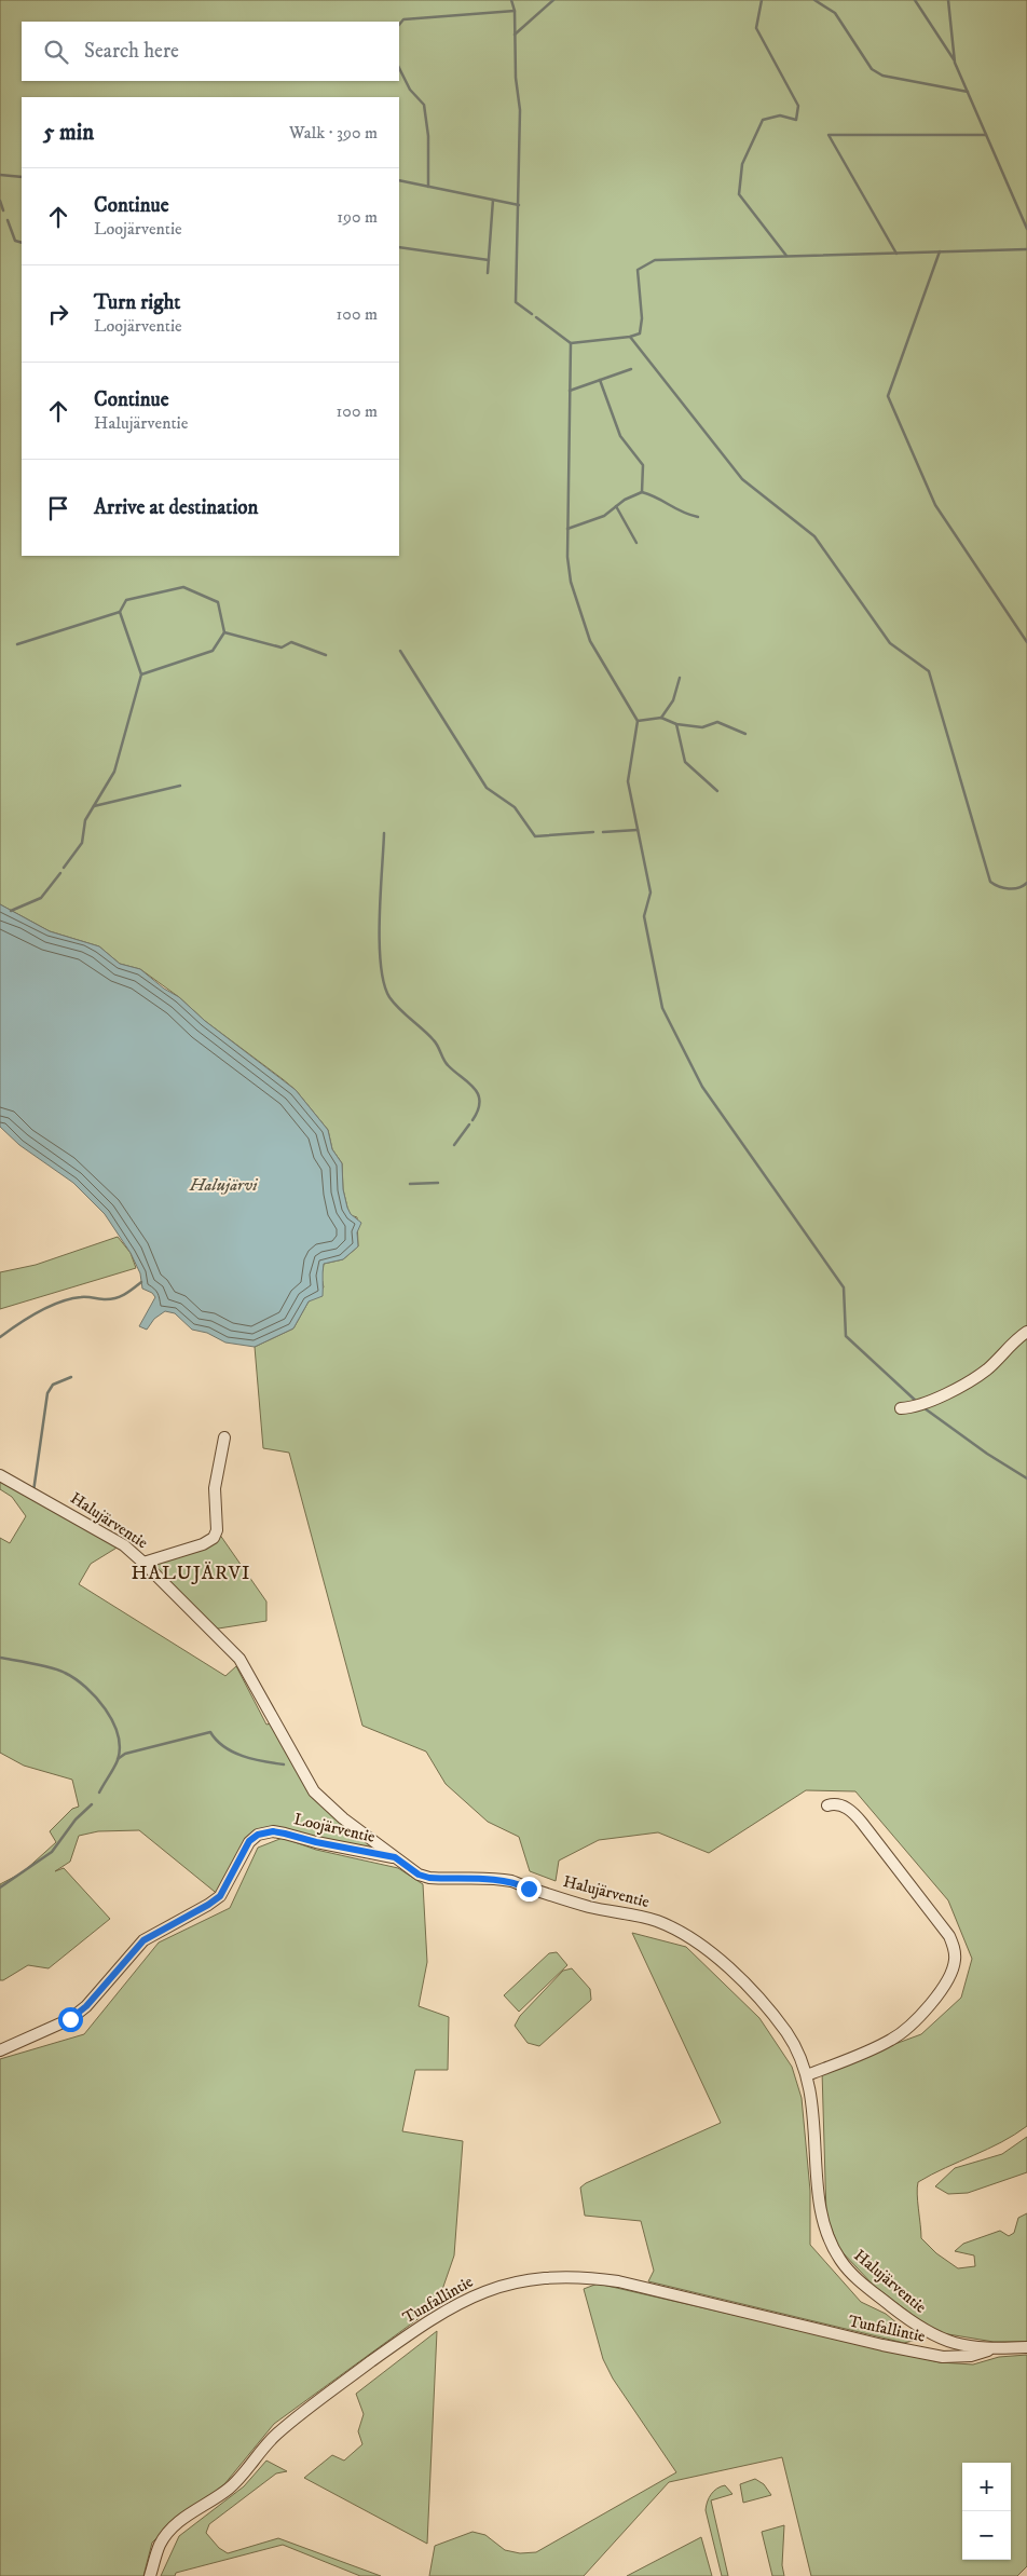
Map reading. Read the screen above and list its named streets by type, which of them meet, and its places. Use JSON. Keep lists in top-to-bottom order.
{
  "streets": {
    "street": ["Halujärventie", "Loojärventie", "Tunfallintie"]
  },
  "crossings": [
    ["Halujärventie", "Loojärventie"],
    ["Halujärventie", "Tunfallintie"]
  ],
  "districts": ["HALUJÄRVI"],
  "water": ["Halujärvi"],
  "page": {
    "search": "Search here",
    "heading": ["5 min", "Walk · 390 m"],
    "list": [
      ["Continue", "Loojärventie", "190 m"],
      ["Turn right", "Loojärventie", "100 m"],
      ["Continue", "Halujärventie", "100 m"],
      "Arrive at destination"
    ],
    "map_buttons": ["+", "−"]
  }
}
